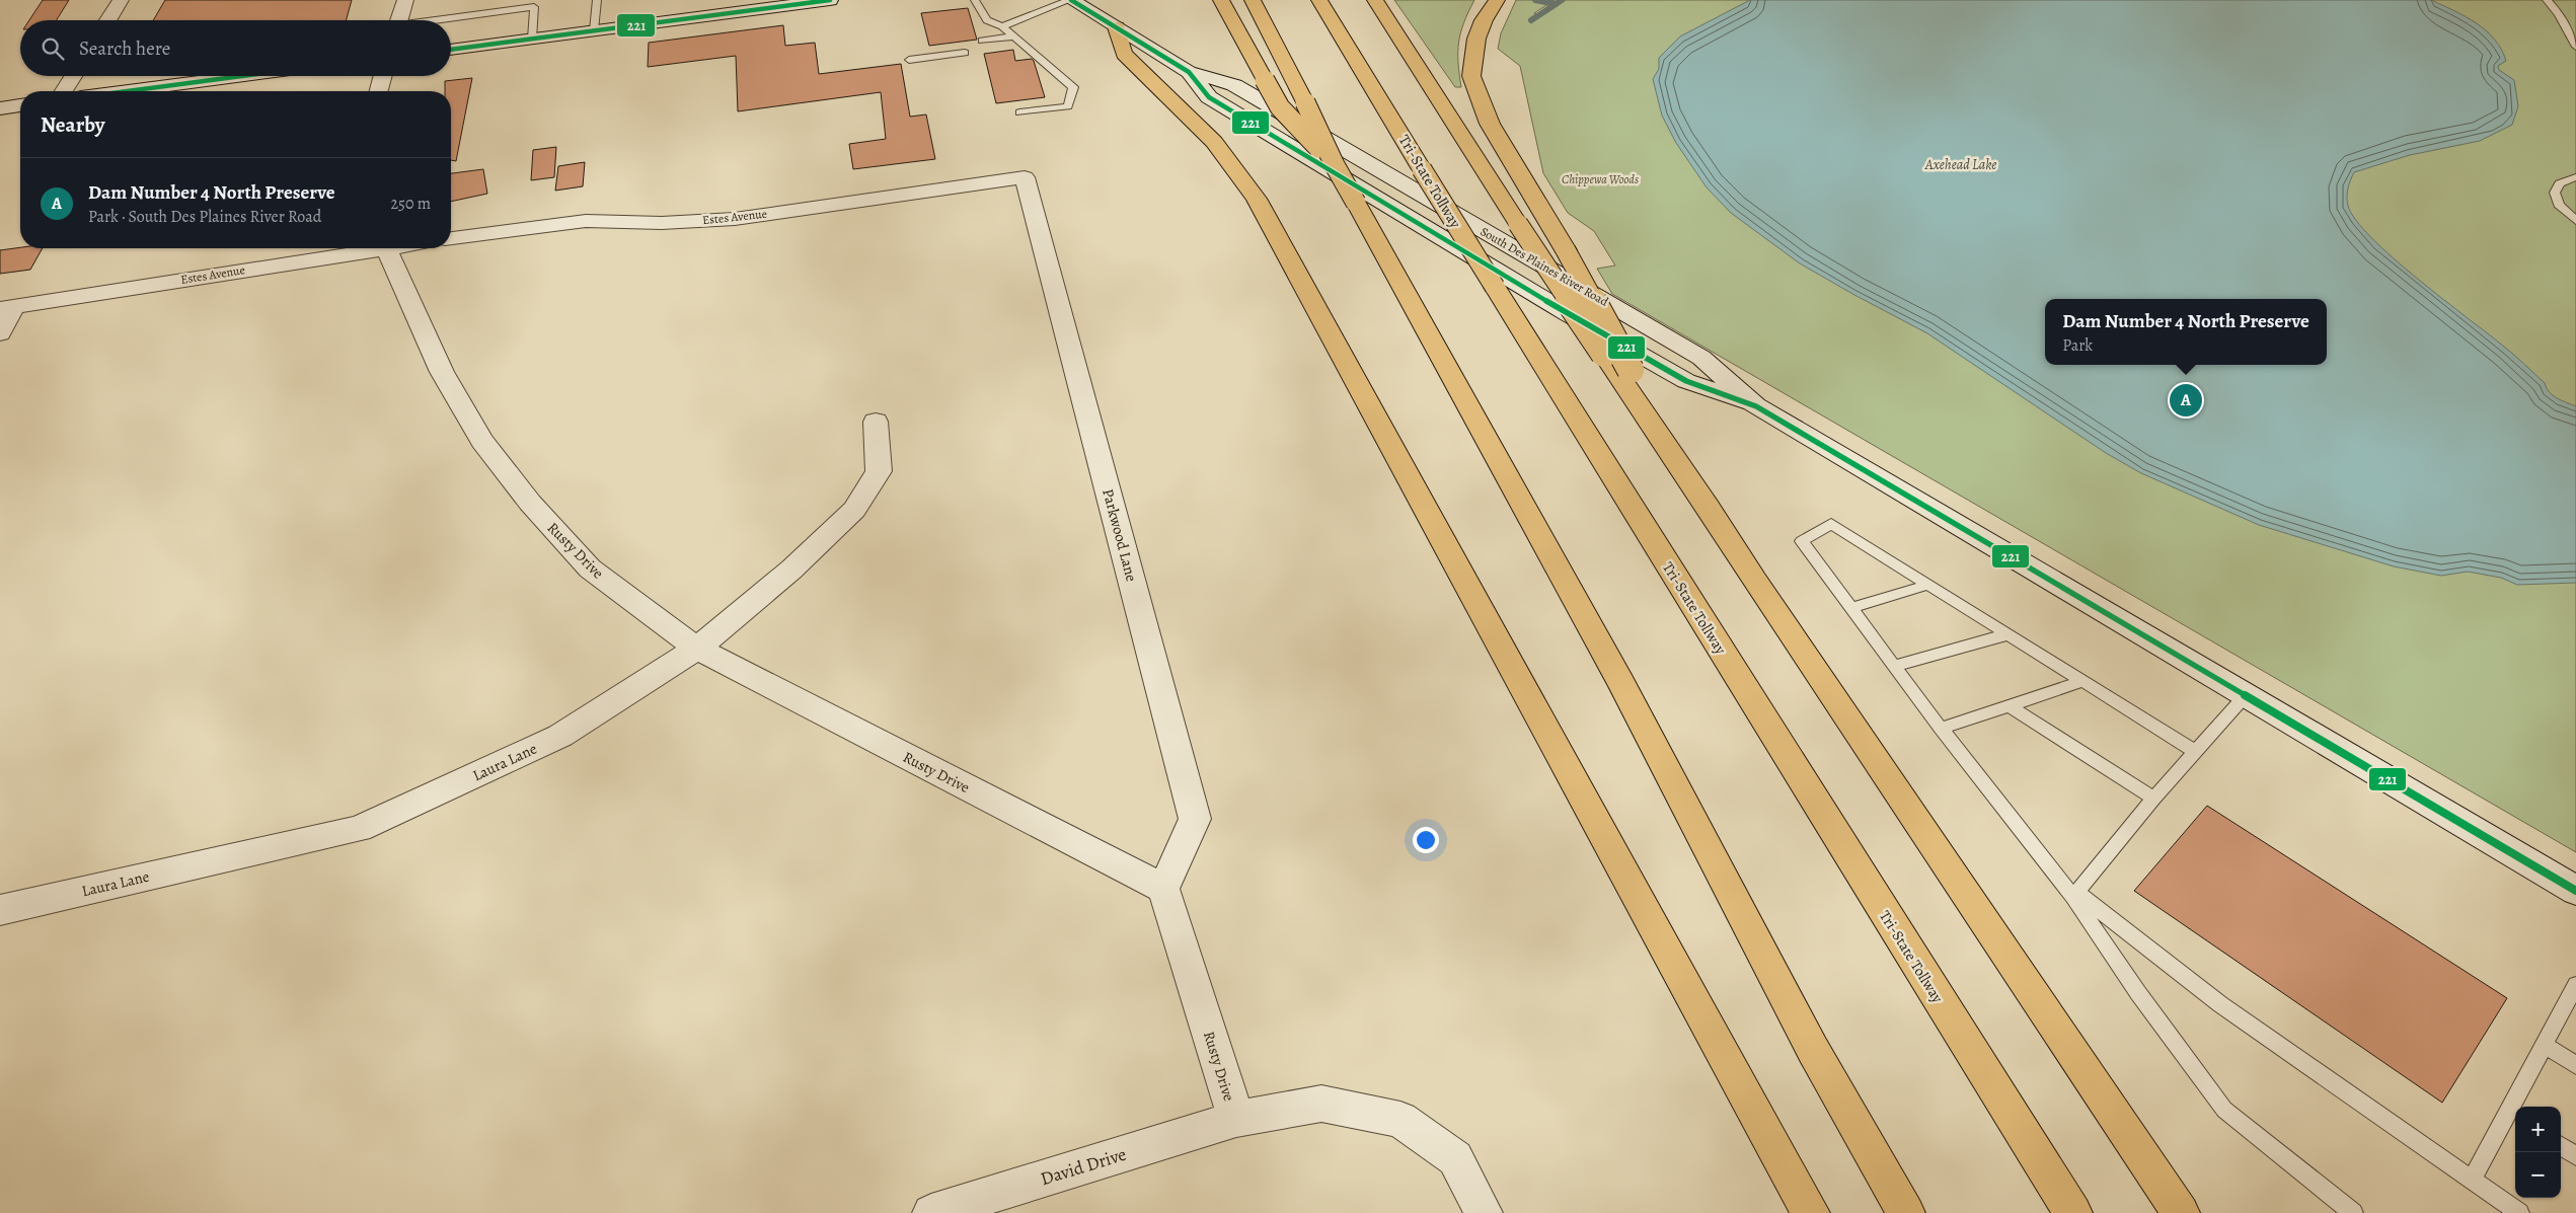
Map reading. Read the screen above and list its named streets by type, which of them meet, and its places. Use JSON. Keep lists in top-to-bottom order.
{
  "streets": {
    "highway": ["Tri-State Tollway"],
    "street": [
      "Estes Avenue",
      "South Des Plaines River Road",
      "Parkwood Lane",
      "Rusty Drive",
      "Laura Lane",
      "David Drive"
    ]
  },
  "crossings": [
    ["Estes Avenue", "Parkwood Lane"],
    ["Parkwood Lane", "Rusty Drive"],
    ["Rusty Drive", "Laura Lane"],
    ["Rusty Drive", "David Drive"]
  ],
  "water": ["Axehead Lake"],
  "parks": ["Chippewa Woods"],
  "lines": ["transit line 221"],
  "page": {
    "search": "Search here",
    "heading": "Nearby",
    "list": [
      {
        "mark": "A",
        "name": "Dam Number 4 North Preserve",
        "note": "Park · South Des Plaines River Road",
        "value": "250 m"
      }
    ],
    "popup": ["Dam Number 4 North Preserve", "Park"],
    "pins": "A",
    "map_buttons": ["+", "−"]
  }
}
